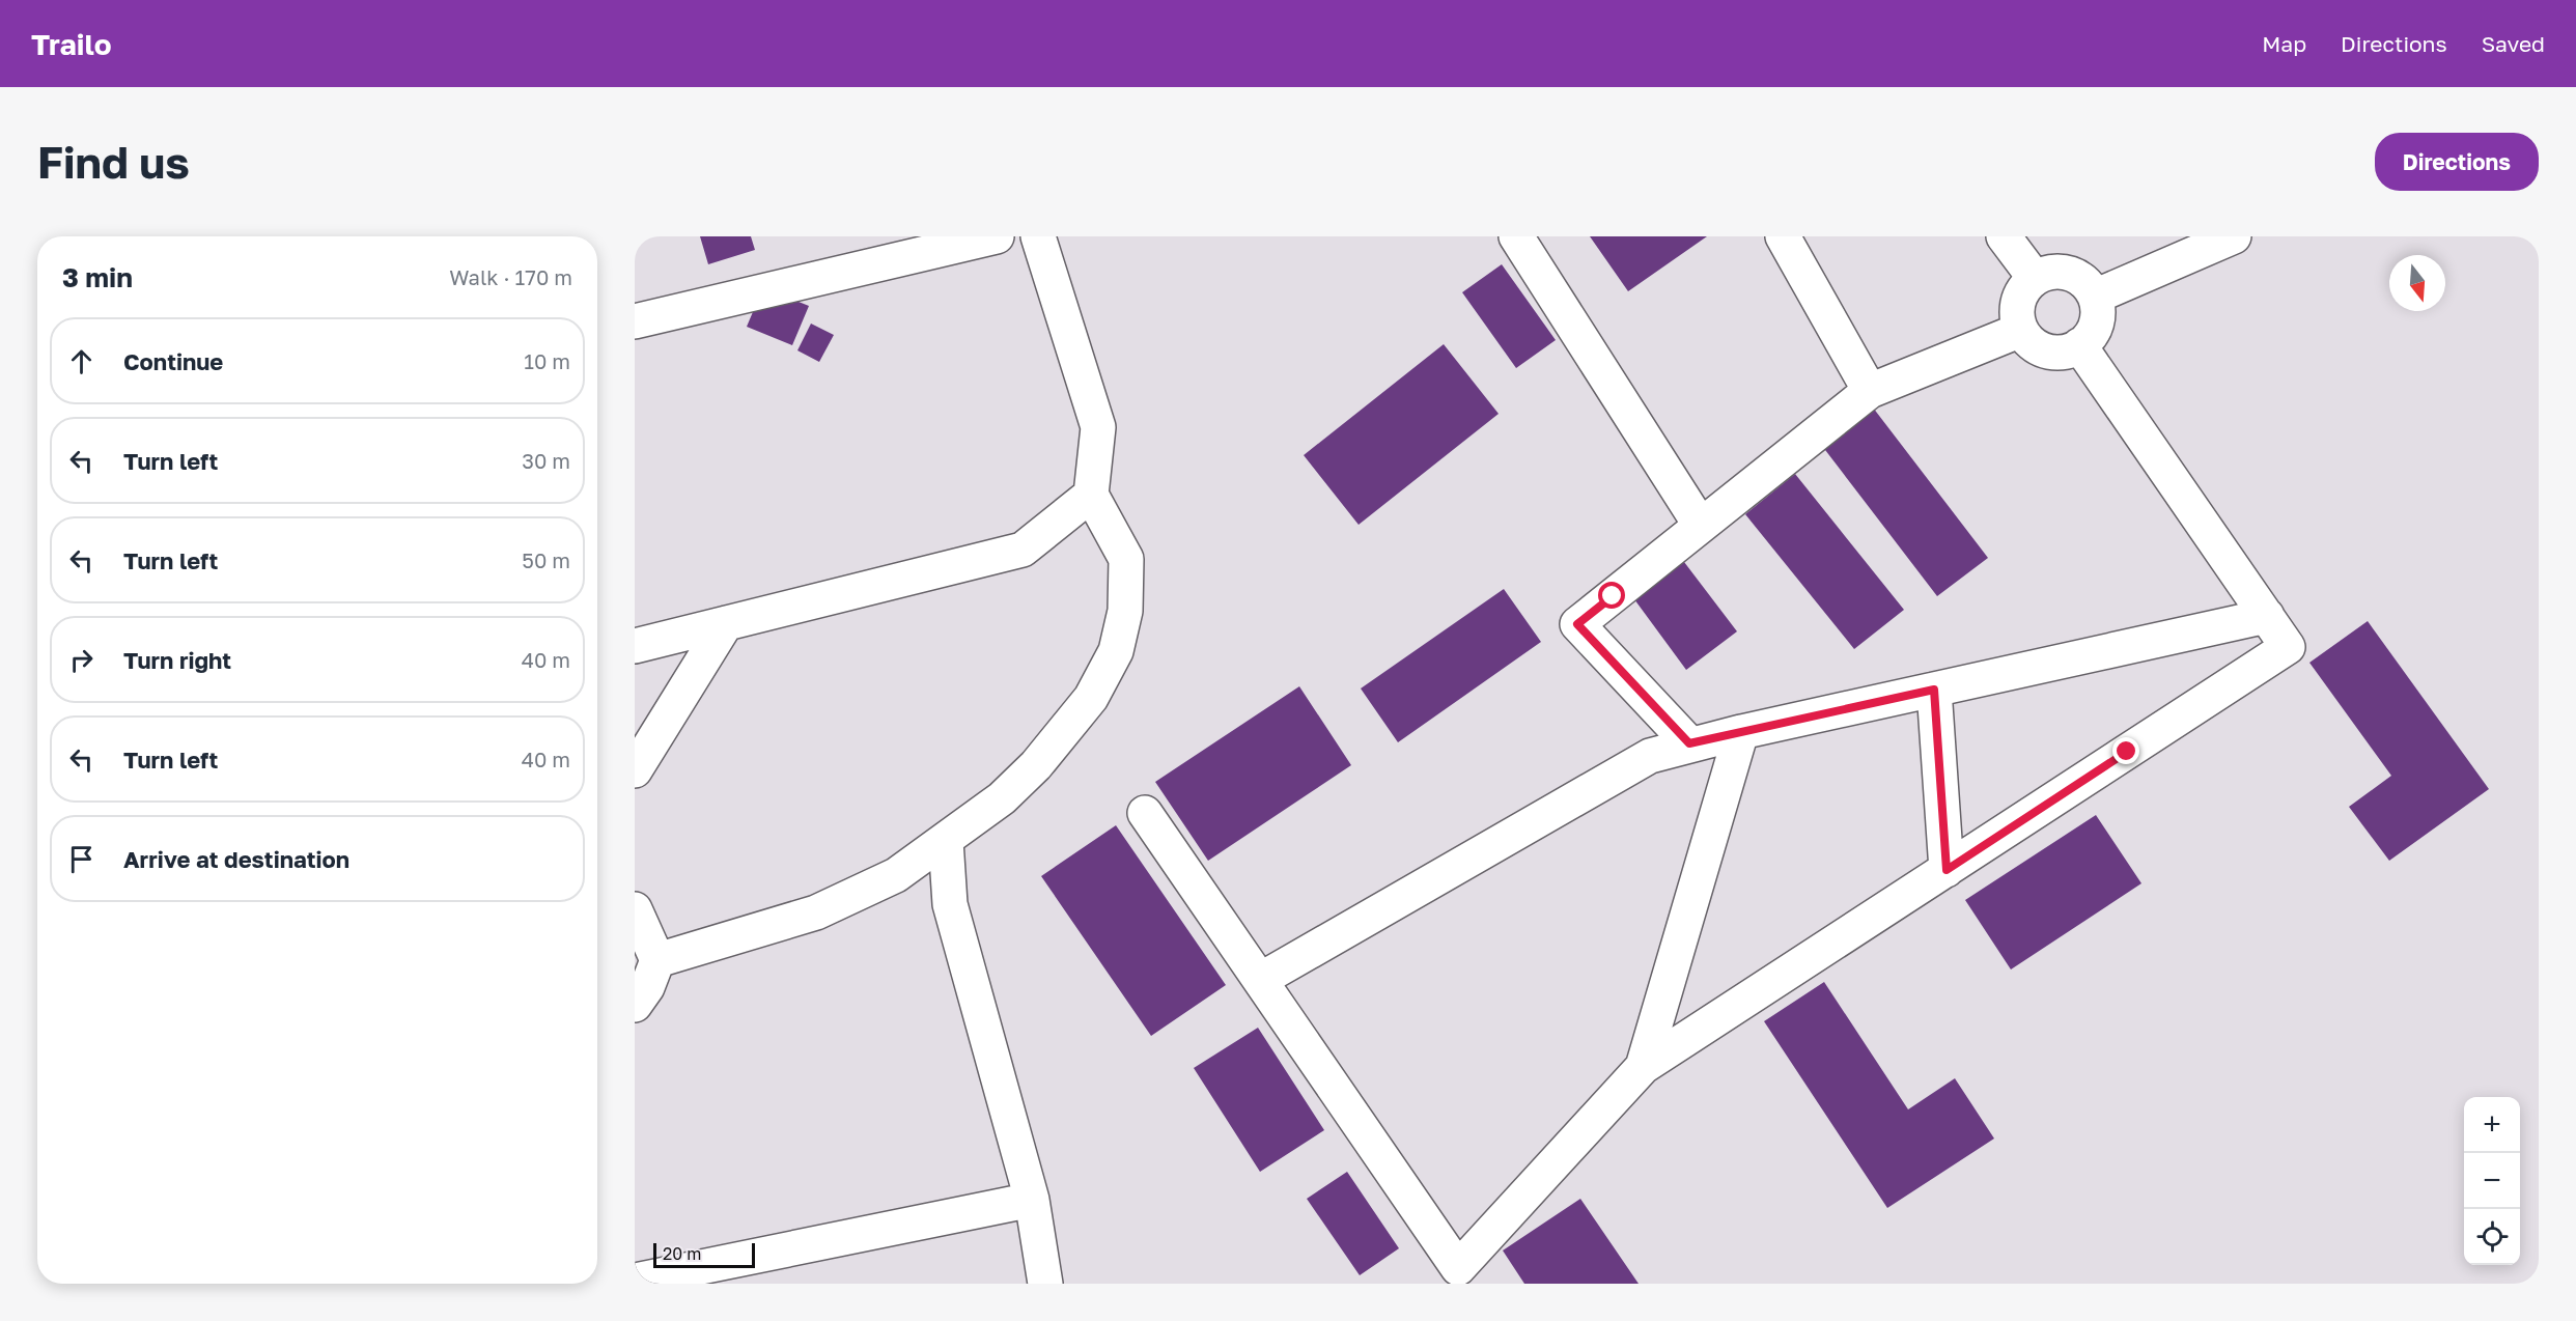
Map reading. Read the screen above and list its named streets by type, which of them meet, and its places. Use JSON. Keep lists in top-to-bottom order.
{
  "scale_bar": "20 m",
  "north": "bottom",
  "page": {
    "header": "Trailo",
    "nav": ["Map", "Directions", "Saved"],
    "buttons": "Directions",
    "title": "Find us",
    "heading": ["3 min", "Walk · 170 m"],
    "list": [
      ["Continue", "10 m"],
      ["Turn left", "30 m"],
      ["Turn left", "50 m"],
      ["Turn right", "40 m"],
      ["Turn left", "40 m"],
      "Arrive at destination"
    ],
    "map_buttons": ["+", "−"],
    "scale": "20 m"
  }
}
